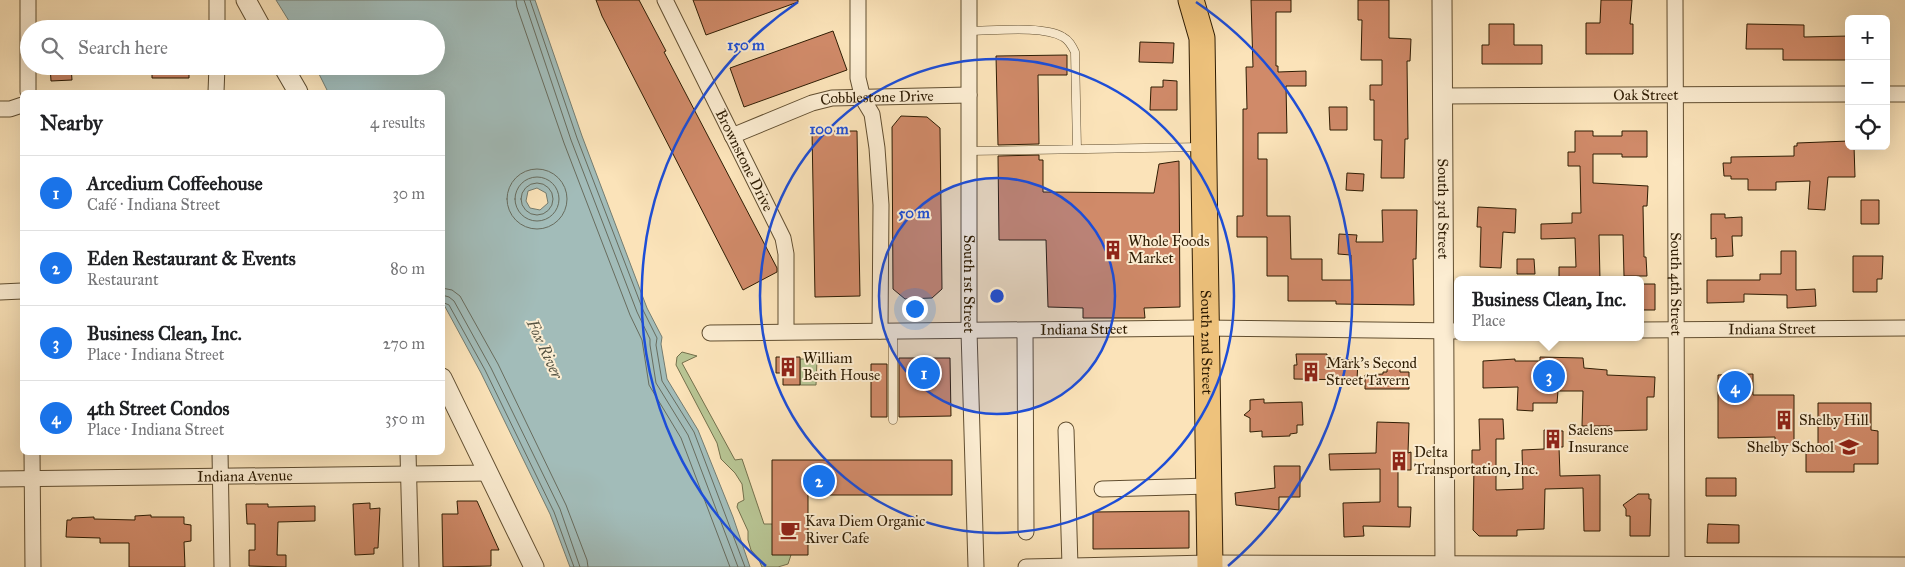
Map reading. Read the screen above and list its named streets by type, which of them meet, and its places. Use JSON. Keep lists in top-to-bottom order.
{
  "streets": {
    "main road": ["South 2nd Street"],
    "street": [
      "Oak Street",
      "Cobblestone Drive",
      "Brownstone Drive",
      "South 3rd Street",
      "South 1st Street",
      "South 4th Street",
      "Indiana Street",
      "Indiana Avenue"
    ]
  },
  "crossings": [
    ["Oak Street", "South 3rd Street"],
    ["Oak Street", "South 4th Street"],
    ["Cobblestone Drive", "Brownstone Drive"],
    ["Cobblestone Drive", "South 1st Street"],
    ["Brownstone Drive", "Indiana Street"],
    ["South 3rd Street", "Indiana Street"],
    ["South 1st Street", "Indiana Street"],
    ["South 4th Street", "Indiana Street"],
    ["Indiana Street", "South 2nd Street"]
  ],
  "water": ["Fox River"],
  "places": {
    "building": [
      "Whole Foods Market",
      "William Beith House",
      "Mark's Second Street Tavern",
      "Shelby Hill",
      "Saelens Insurance",
      "Delta Transportation, Inc."
    ],
    "school or university": ["Shelby School"],
    "cafe": ["Kava Diem Organic River Cafe"]
  },
  "page": {
    "map_buttons": ["+", "−"],
    "search": "Search here",
    "heading": ["Nearby", "4 results"],
    "list": [
      {
        "mark": "1",
        "name": "Arcedium Coffeehouse",
        "note": "Café · Indiana Street",
        "value": "30 m"
      },
      {
        "mark": "2",
        "name": "Eden Restaurant & Events",
        "note": "Restaurant",
        "value": "80 m"
      },
      {
        "mark": "3",
        "name": "Business Clean, Inc.",
        "note": "Place · Indiana Street",
        "value": "270 m"
      },
      {
        "mark": "4",
        "name": "4th Street Condos",
        "note": "Place · Indiana Street",
        "value": "350 m"
      }
    ],
    "popup": ["Business Clean, Inc.", "Place"],
    "pins": [
      "1",
      "3",
      "4",
      "2"
    ]
  },
  "rings": ["150 m", "100 m", "50 m"]
}
